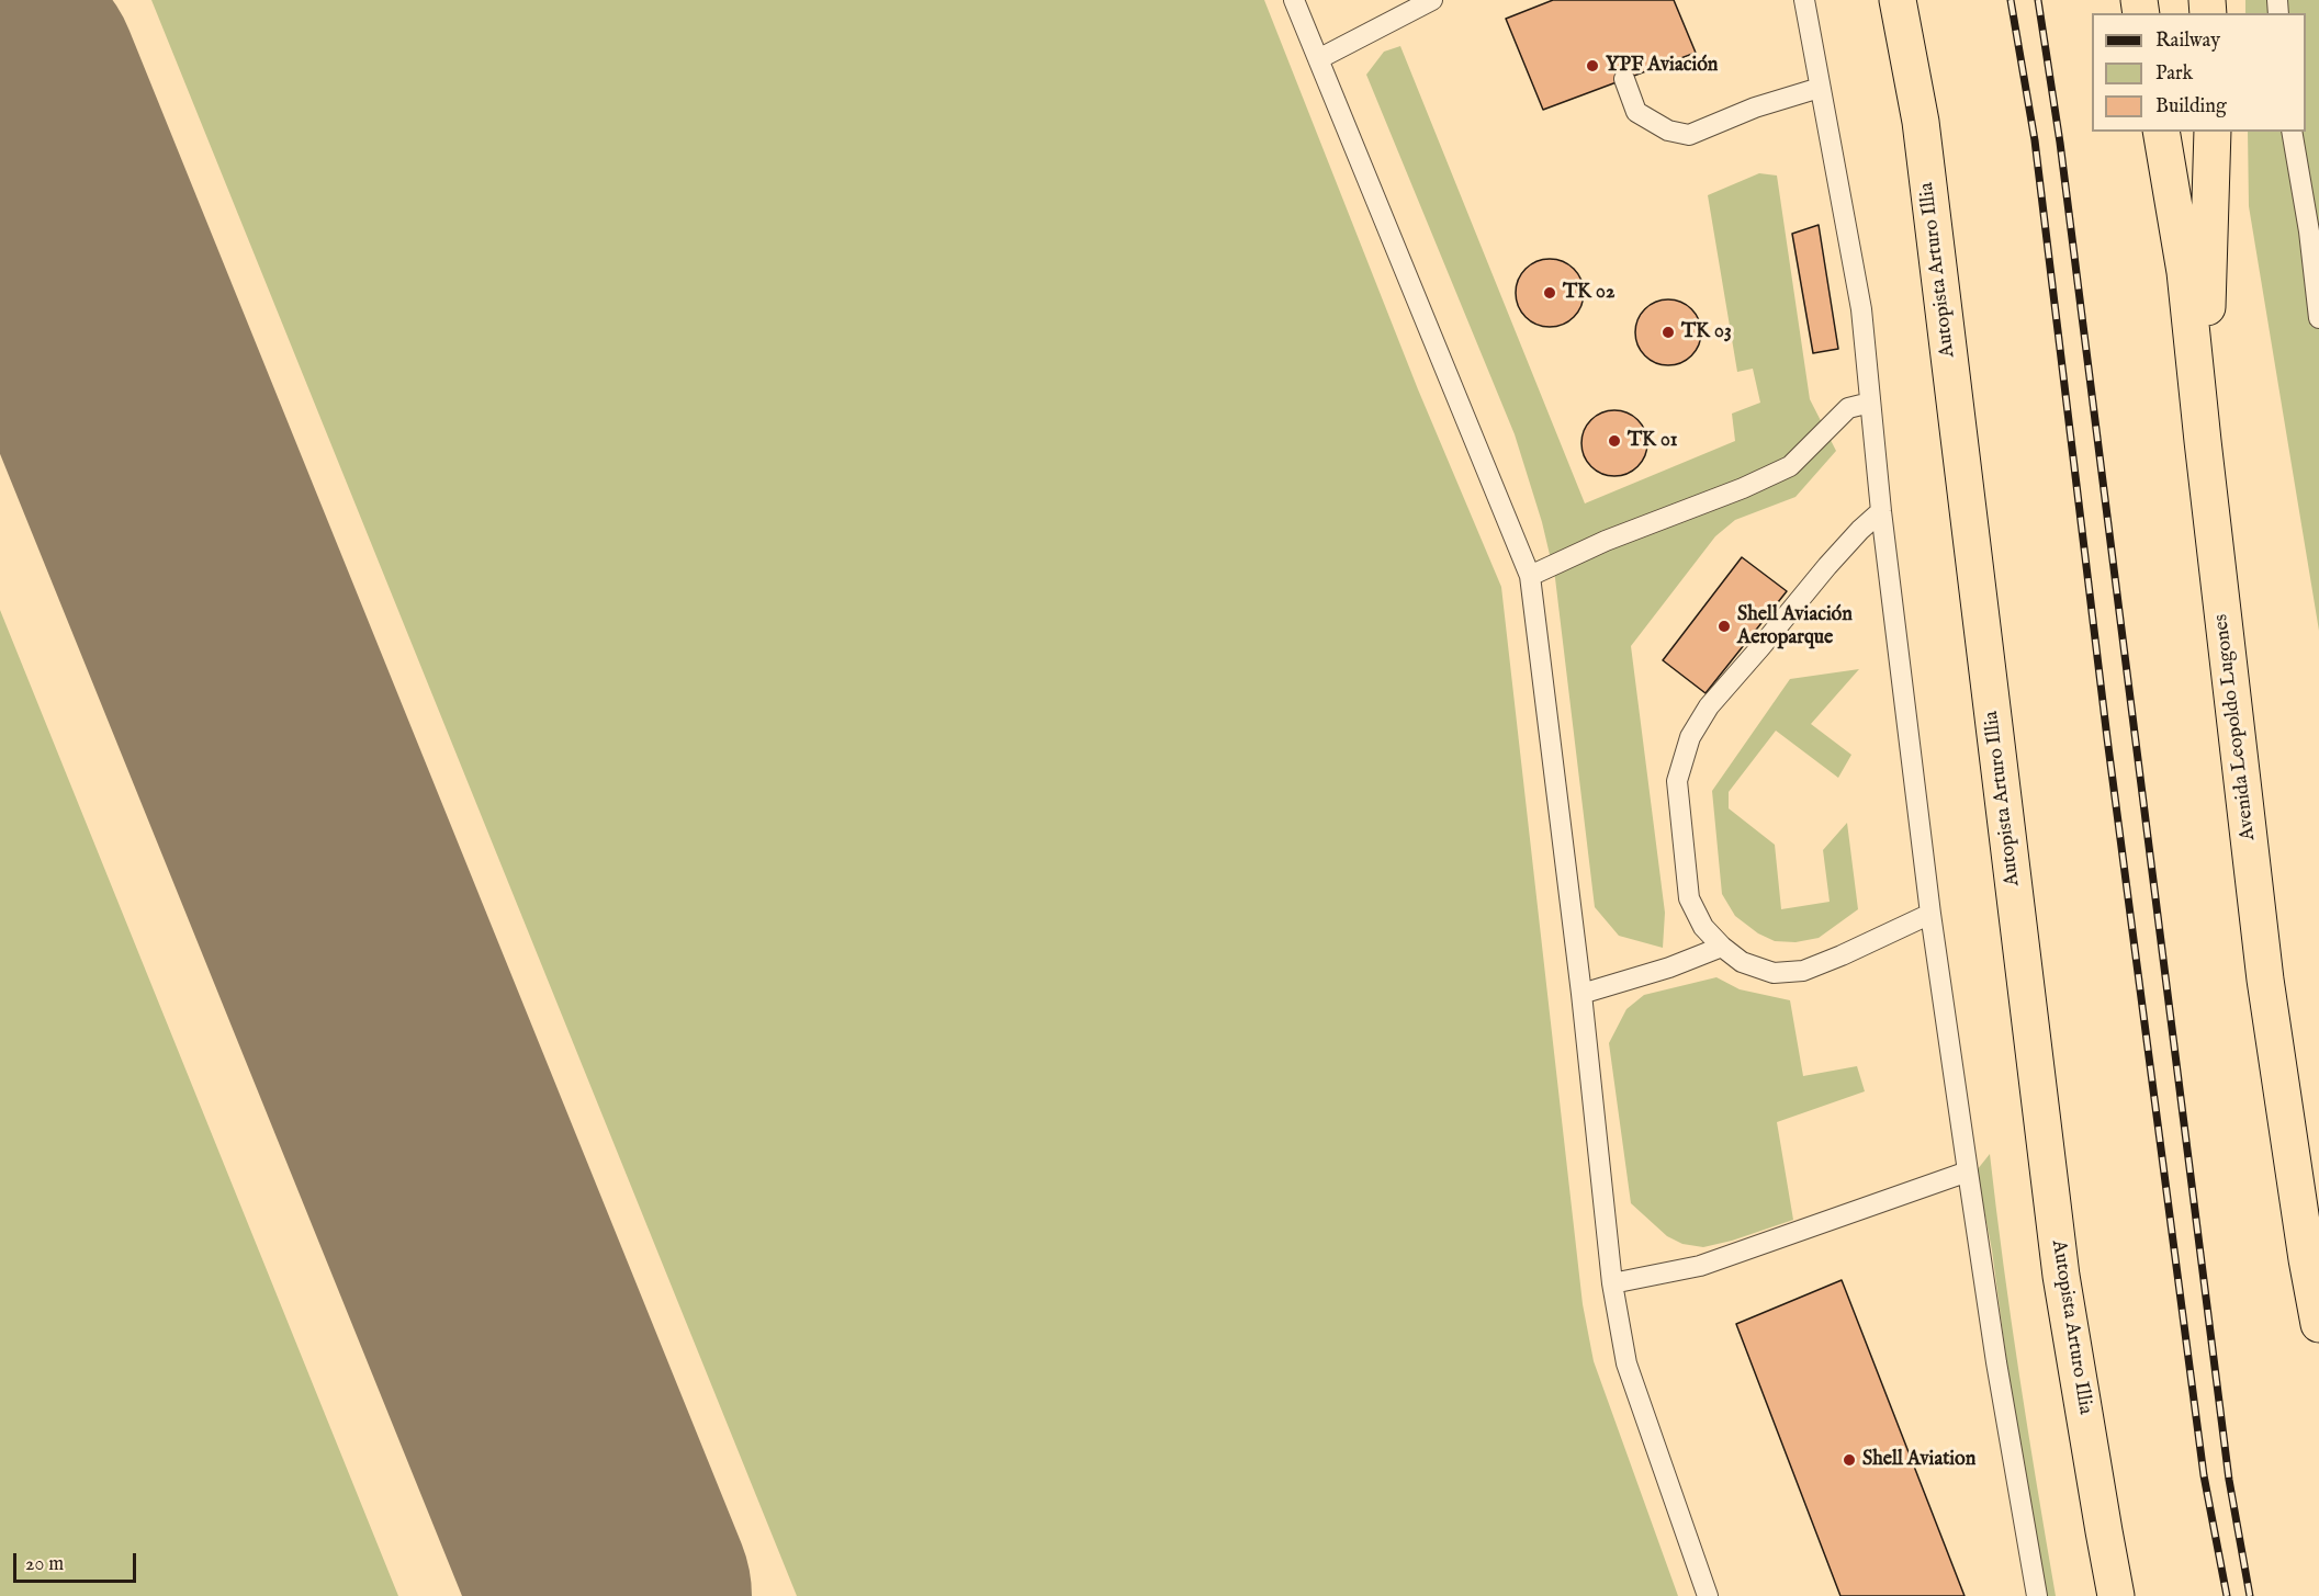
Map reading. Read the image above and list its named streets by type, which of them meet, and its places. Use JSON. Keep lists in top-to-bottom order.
{
  "streets": {
    "highway": ["Autopista Arturo Illia", "Avenida Leopoldo Lugones"]
  },
  "places": [
    "YPF Aviación",
    "TK 02",
    "TK 03",
    "TK 01",
    "Shell Aviación Aeroparque",
    "Shell Aviation"
  ],
  "legend": ["Railway", "Park", "Building"],
  "scale_bar": "20 m"
}
